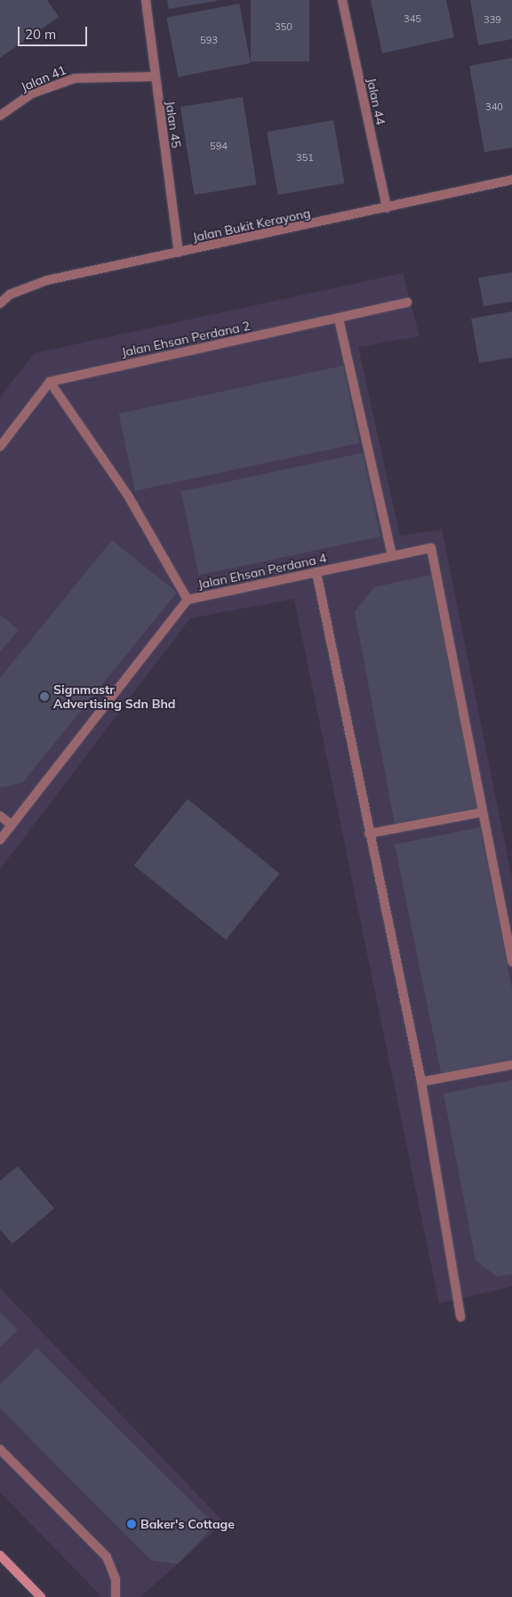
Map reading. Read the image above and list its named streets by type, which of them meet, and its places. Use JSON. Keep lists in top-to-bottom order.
{
  "streets": {
    "street": [
      "Jalan 41",
      "Jalan 44",
      "Jalan 45",
      "Jalan Bukit Kerayong",
      "Jalan Ehsan Perdana 2",
      "Jalan Ehsan Perdana 4"
    ]
  },
  "crossings": [
    ["Jalan 41", "Jalan 45"],
    ["Jalan 44", "Jalan Bukit Kerayong"],
    ["Jalan 45", "Jalan Bukit Kerayong"]
  ],
  "places": ["Signmastr Advertising Sdn Bhd", "Baker's Cottage"],
  "house_numbers": [
    "345",
    "339",
    "350",
    "593",
    "340",
    "594",
    "351"
  ],
  "scale_bar": "20 m"
}
